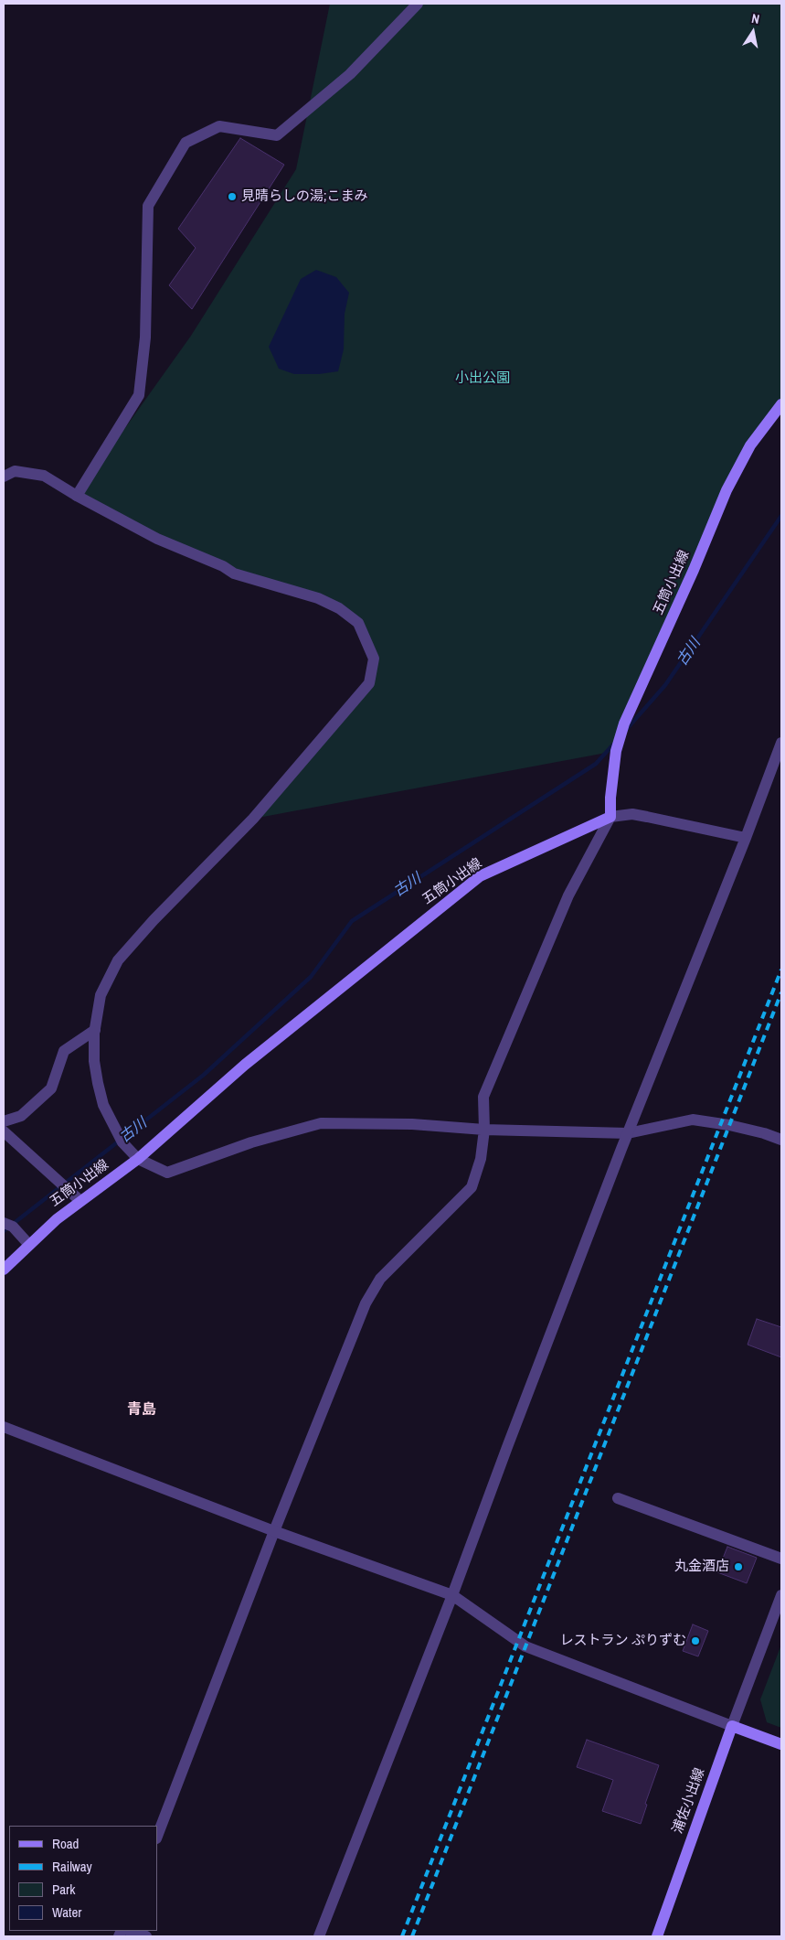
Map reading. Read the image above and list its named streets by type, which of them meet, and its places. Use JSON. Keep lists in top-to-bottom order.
{
  "streets": {
    "main road": ["五筒小出線", "浦佐小出線"]
  },
  "districts": ["青島"],
  "water": ["古川"],
  "parks": ["小出公園"],
  "places": ["見晴らしの湯;こまみ", "丸金酒店", "レストラン ぷりずむ"],
  "legend": [
    "Road",
    "Railway",
    "Park",
    "Water"
  ],
  "north": "top"
}
